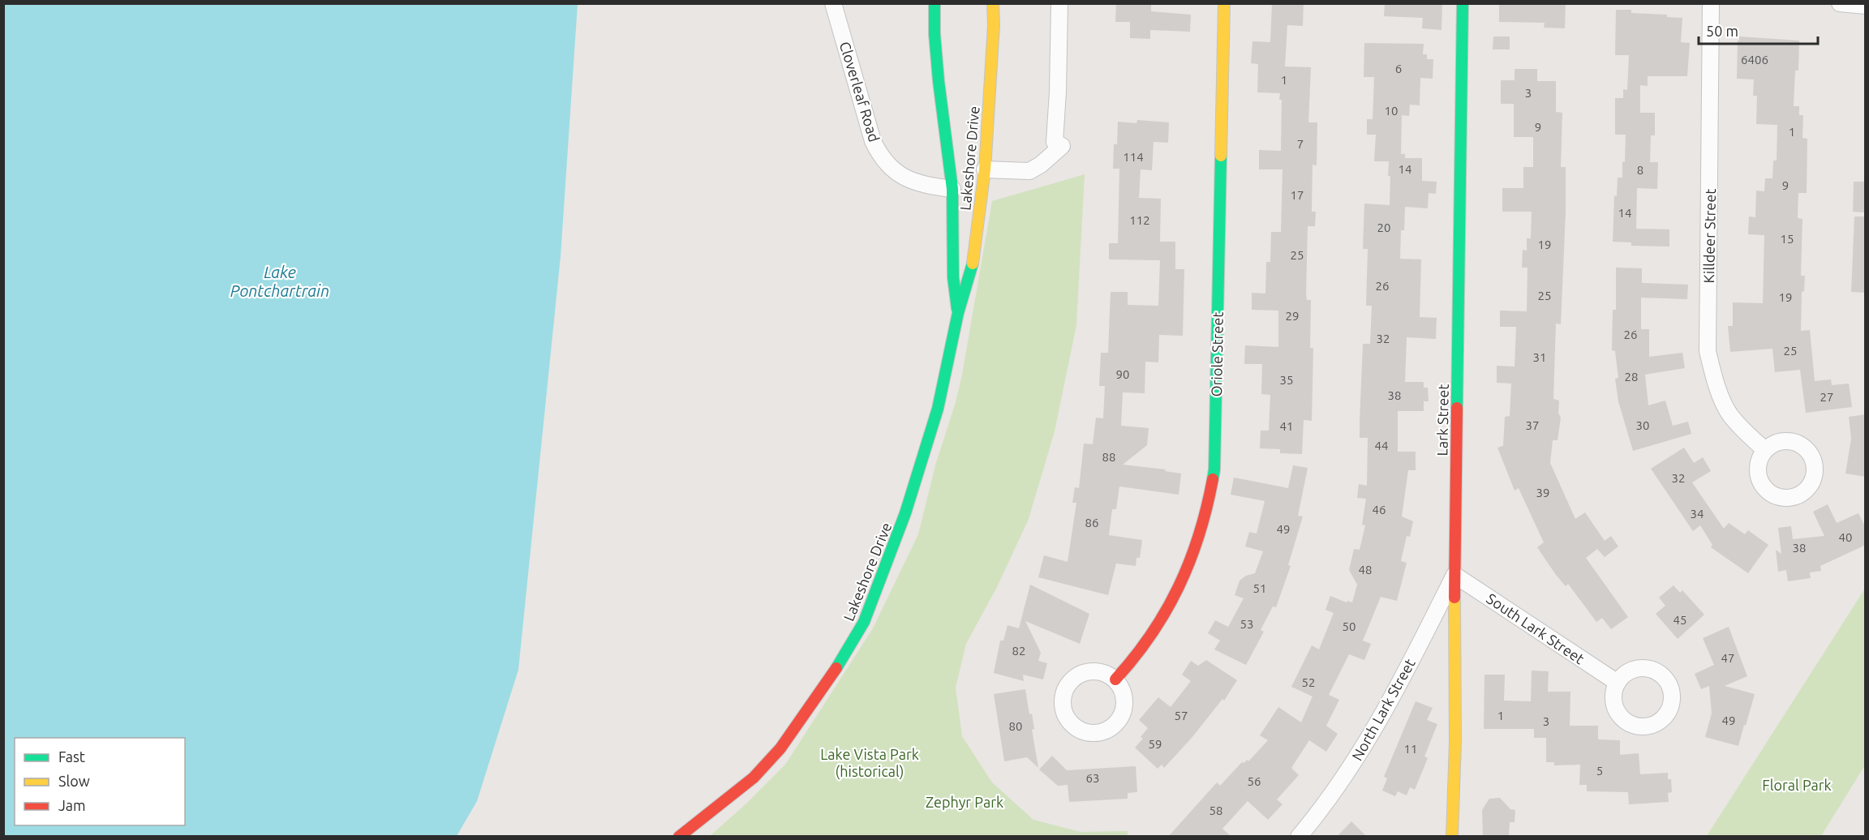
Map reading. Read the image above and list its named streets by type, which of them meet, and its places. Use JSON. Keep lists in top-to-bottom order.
{
  "streets": {
    "street": [
      "Cloverleaf Road",
      "Lakeshore Drive",
      "Killdeer Street",
      "Oriole Street",
      "Lark Street",
      "South Lark Street",
      "North Lark Street"
    ]
  },
  "crossings": [
    ["Cloverleaf Road", "Lakeshore Drive"],
    ["Lark Street", "South Lark Street"],
    ["Lark Street", "North Lark Street"],
    ["South Lark Street", "North Lark Street"]
  ],
  "water": ["Lake Pontchartrain"],
  "parks": ["Lake Vista Park (historical)", "Floral Park", "Zephyr Park"],
  "house_numbers": [
    "6406",
    "6",
    "1",
    "3",
    "10",
    "9",
    "1",
    "7",
    "114",
    "14",
    "8",
    "9",
    "17",
    "14",
    "112",
    "20",
    "15",
    "19",
    "25",
    "26",
    "25",
    "19",
    "29",
    "26",
    "32",
    "25",
    "31",
    "90",
    "28",
    "35",
    "38",
    "27",
    "37",
    "30",
    "41",
    "44",
    "88",
    "32",
    "39",
    "46",
    "34",
    "86",
    "49",
    "40",
    "38",
    "48",
    "51",
    "45",
    "53",
    "50",
    "82",
    "47",
    "52",
    "57",
    "1",
    "49",
    "3",
    "80",
    "59",
    "11",
    "5",
    "63",
    "56",
    "58"
  ],
  "legend": ["Fast", "Slow", "Jam"],
  "scale_bar": "50 m"
}
